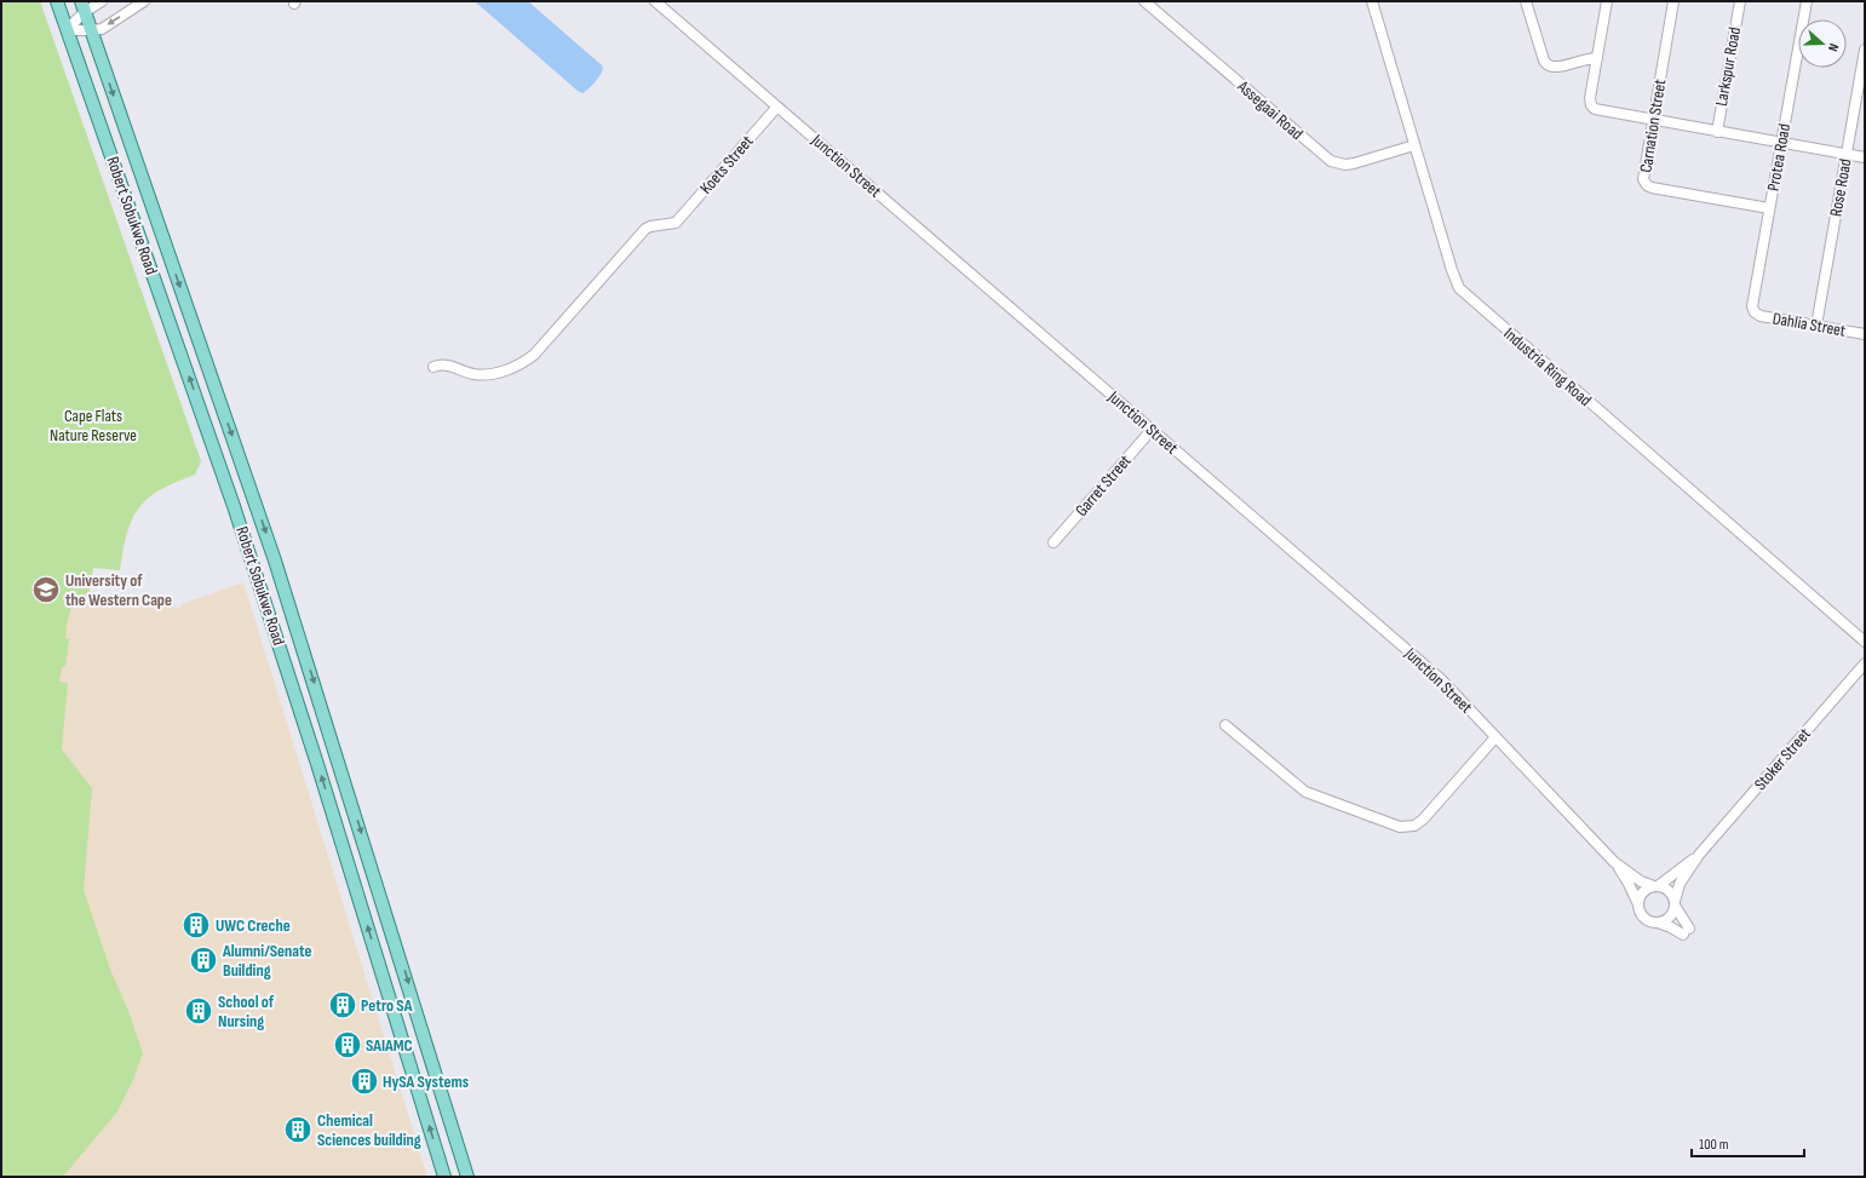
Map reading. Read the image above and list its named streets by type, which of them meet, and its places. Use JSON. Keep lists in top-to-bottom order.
{
  "streets": {
    "main road": ["Robert Sobukwe Road"],
    "street": [
      "Larkspur Road",
      "Assegaai Road",
      "Carnation Street",
      "Protea Road",
      "Koets Street",
      "Junction Street",
      "Rose Road",
      "Dahlia Street",
      "Industria Ring Road",
      "Garret Street",
      "Stoker Street"
    ]
  },
  "crossings": [
    ["Assegaai Road", "Industria Ring Road"],
    ["Carnation Street", "Protea Road"],
    ["Protea Road", "Dahlia Street"],
    ["Koets Street", "Junction Street"],
    ["Junction Street", "Garret Street"],
    ["Junction Street", "Stoker Street"],
    ["Rose Road", "Dahlia Street"]
  ],
  "parks": ["Cape Flats Nature Reserve"],
  "places": {
    "school or university": ["University of the Western Cape"],
    "building": [
      "UWC Creche",
      "Alumni/Senate Building",
      "Petro SA",
      "School of Nursing",
      "SAIAMC",
      "HySA Systems",
      "Chemical Sciences building"
    ]
  },
  "scale_bar": "100 m",
  "north": "right"
}
